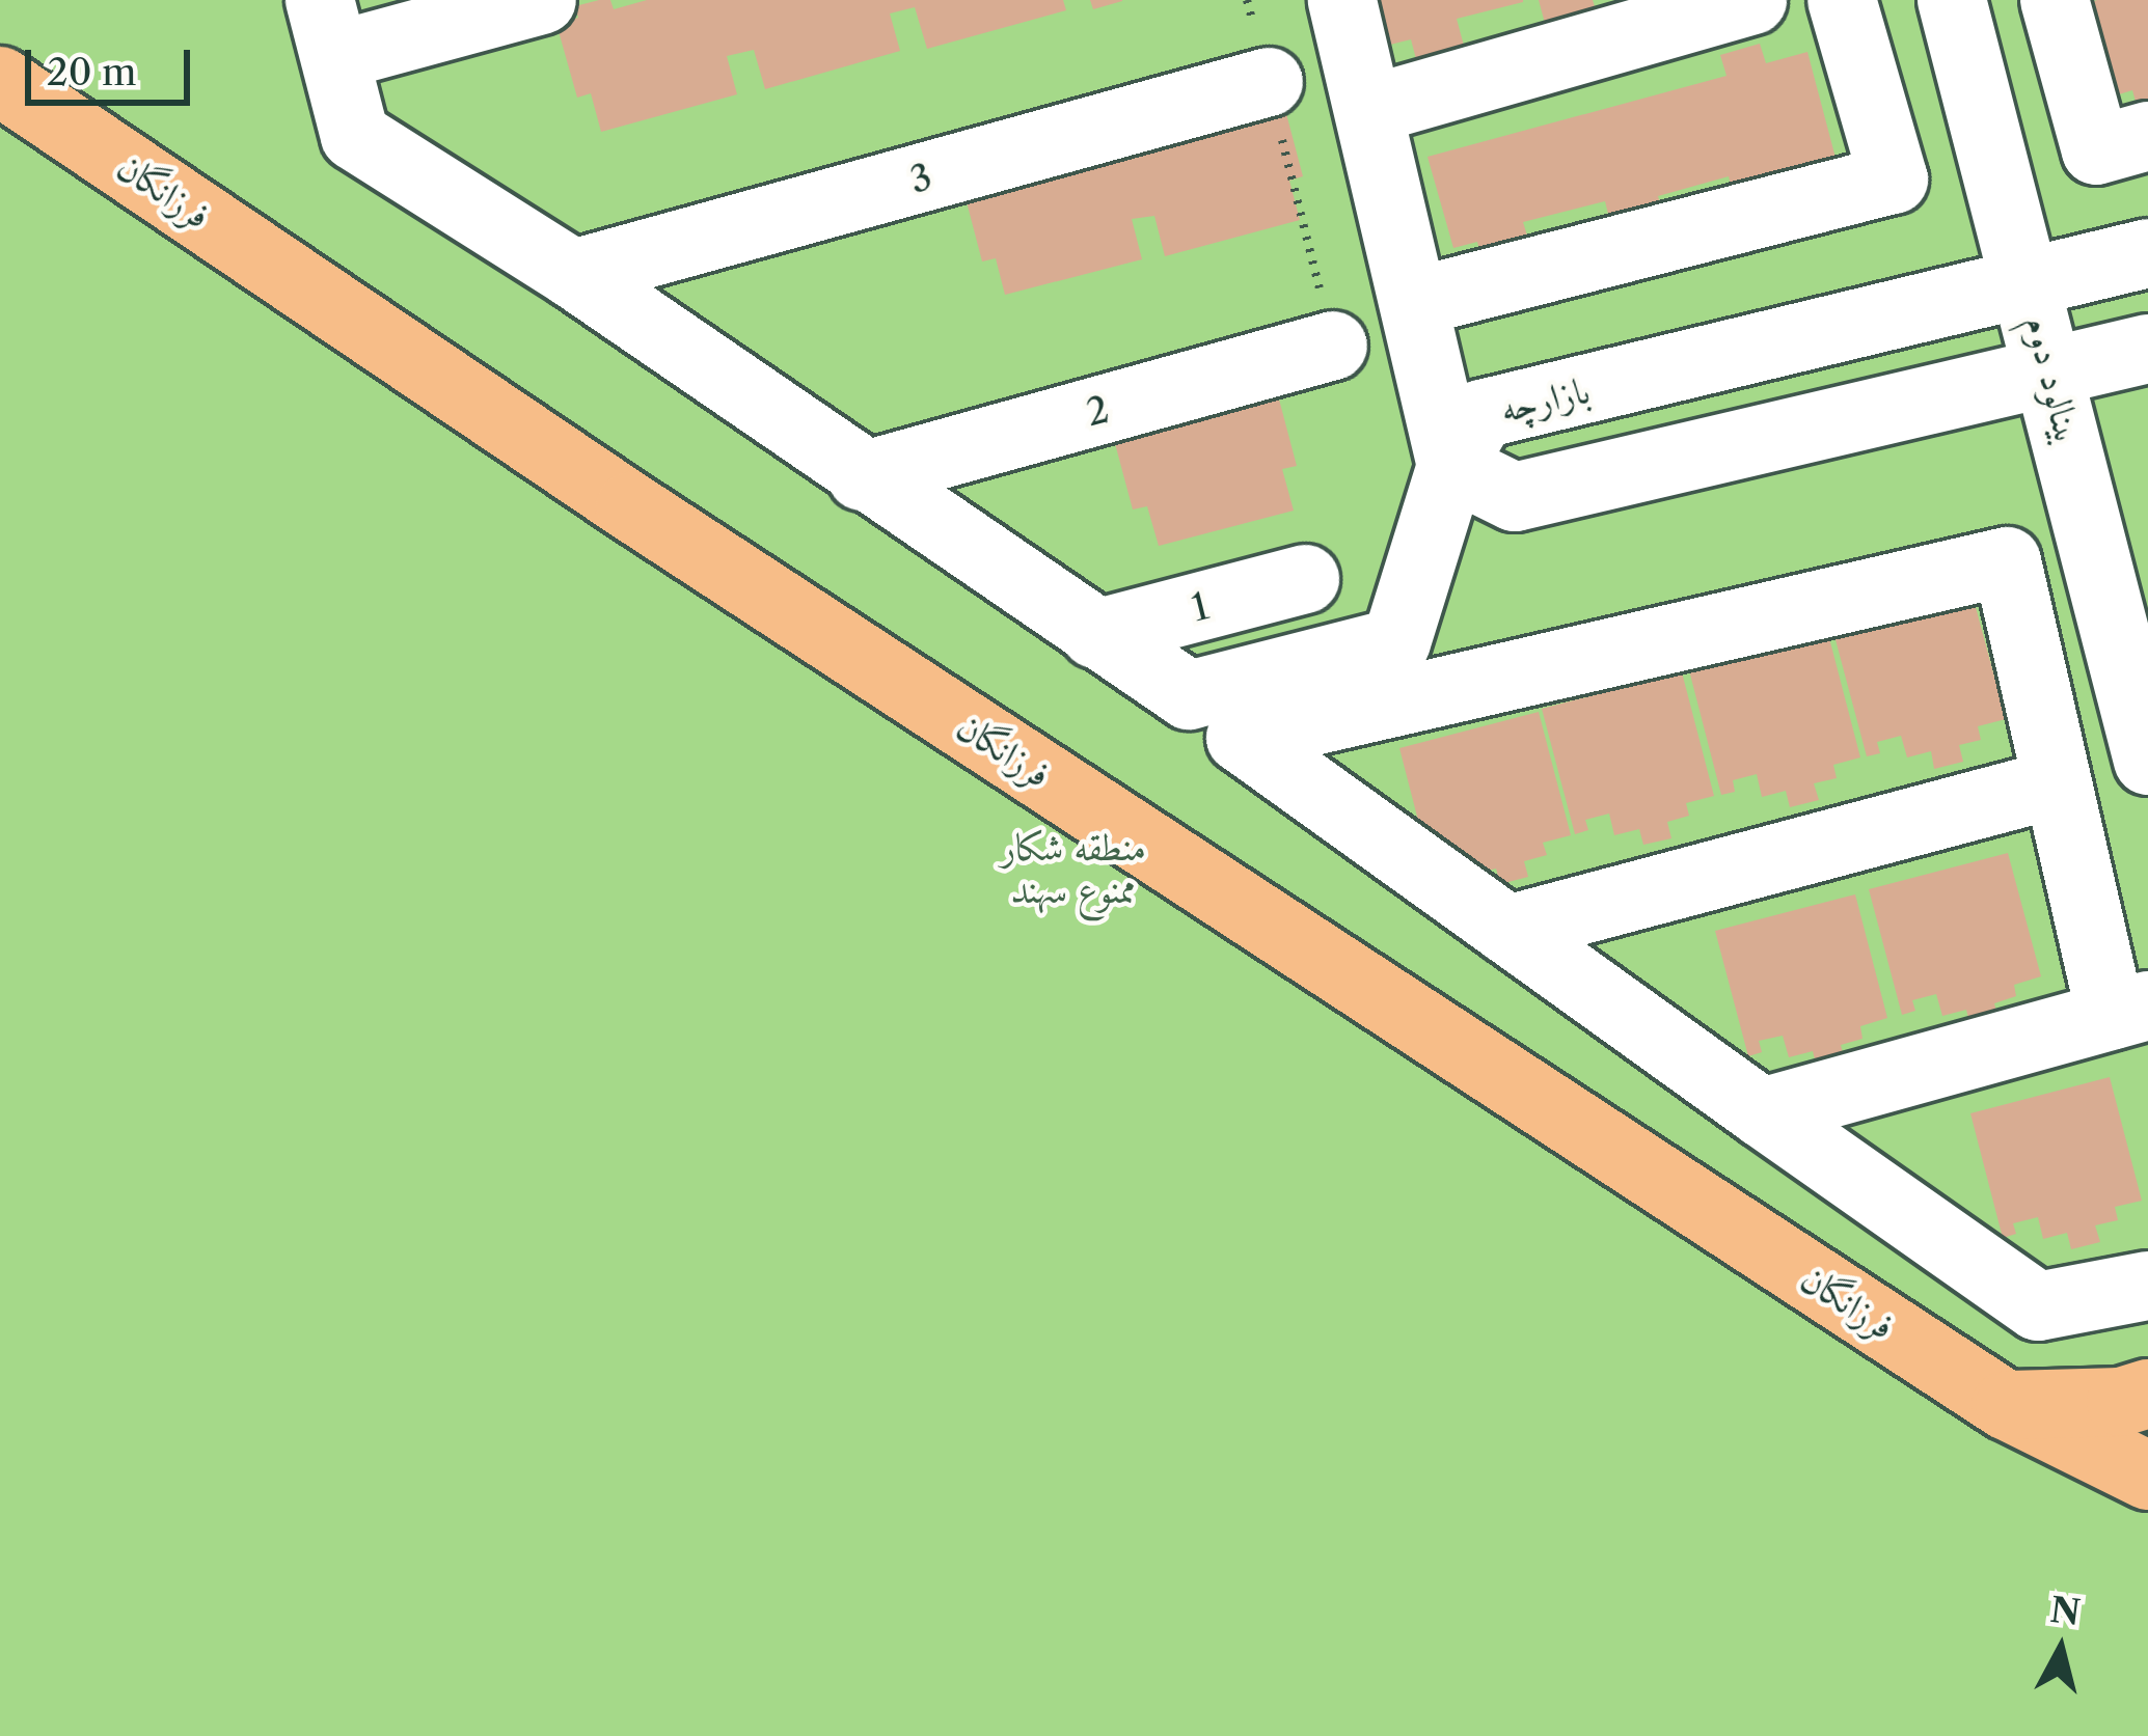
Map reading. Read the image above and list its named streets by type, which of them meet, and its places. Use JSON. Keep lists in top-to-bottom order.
{
  "streets": {
    "main road": ["فرزانگان"],
    "street": [
      "3",
      "بینالود دوم",
      "بازارچه",
      "2",
      "1"
    ]
  },
  "crossings": [
    ["بینالود دوم", "بازارچه"]
  ],
  "parks": ["منطقه شکار ممنوع سهند"],
  "scale_bar": "20 m",
  "north": "top"
}
